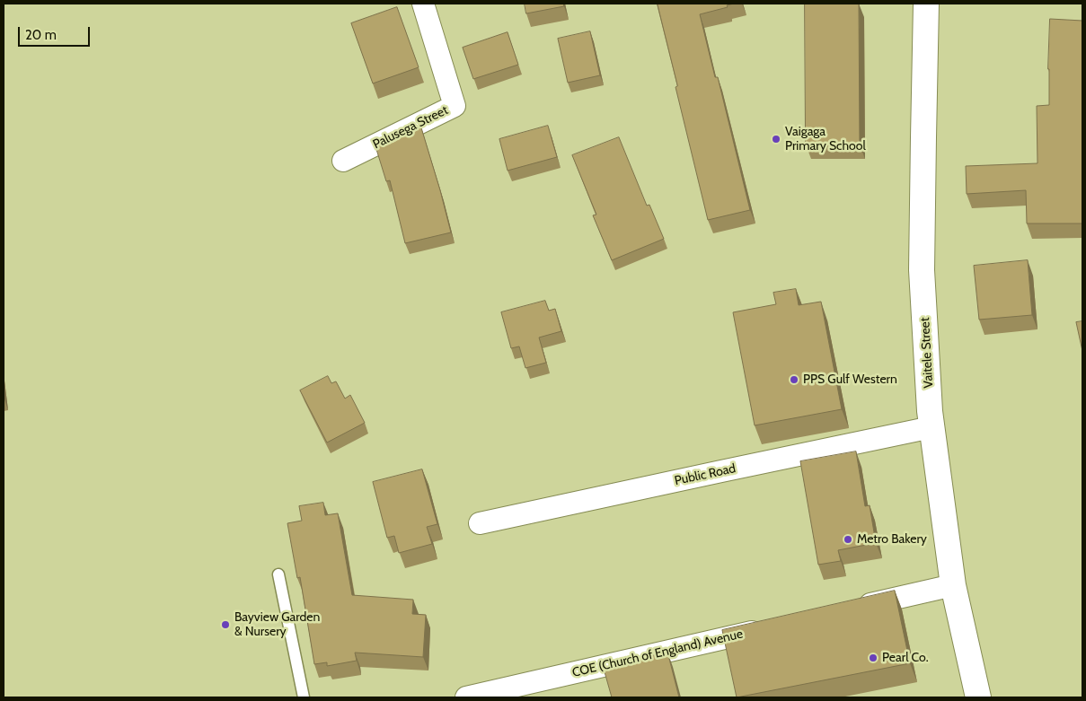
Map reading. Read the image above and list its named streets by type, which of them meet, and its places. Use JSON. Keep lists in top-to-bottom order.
{
  "streets": {
    "main road": ["Vaitele Street"],
    "street": ["Palusega Street", "Public Road", "COE (Church of England) Avenue"]
  },
  "crossings": [
    ["Vaitele Street", "Public Road"]
  ],
  "places": [
    "Vaigaga Primary School",
    "PPS Gulf Western",
    "Metro Bakery",
    "Bayview Garden & Nursery",
    "Pearl Co."
  ],
  "scale_bar": "20 m"
}
